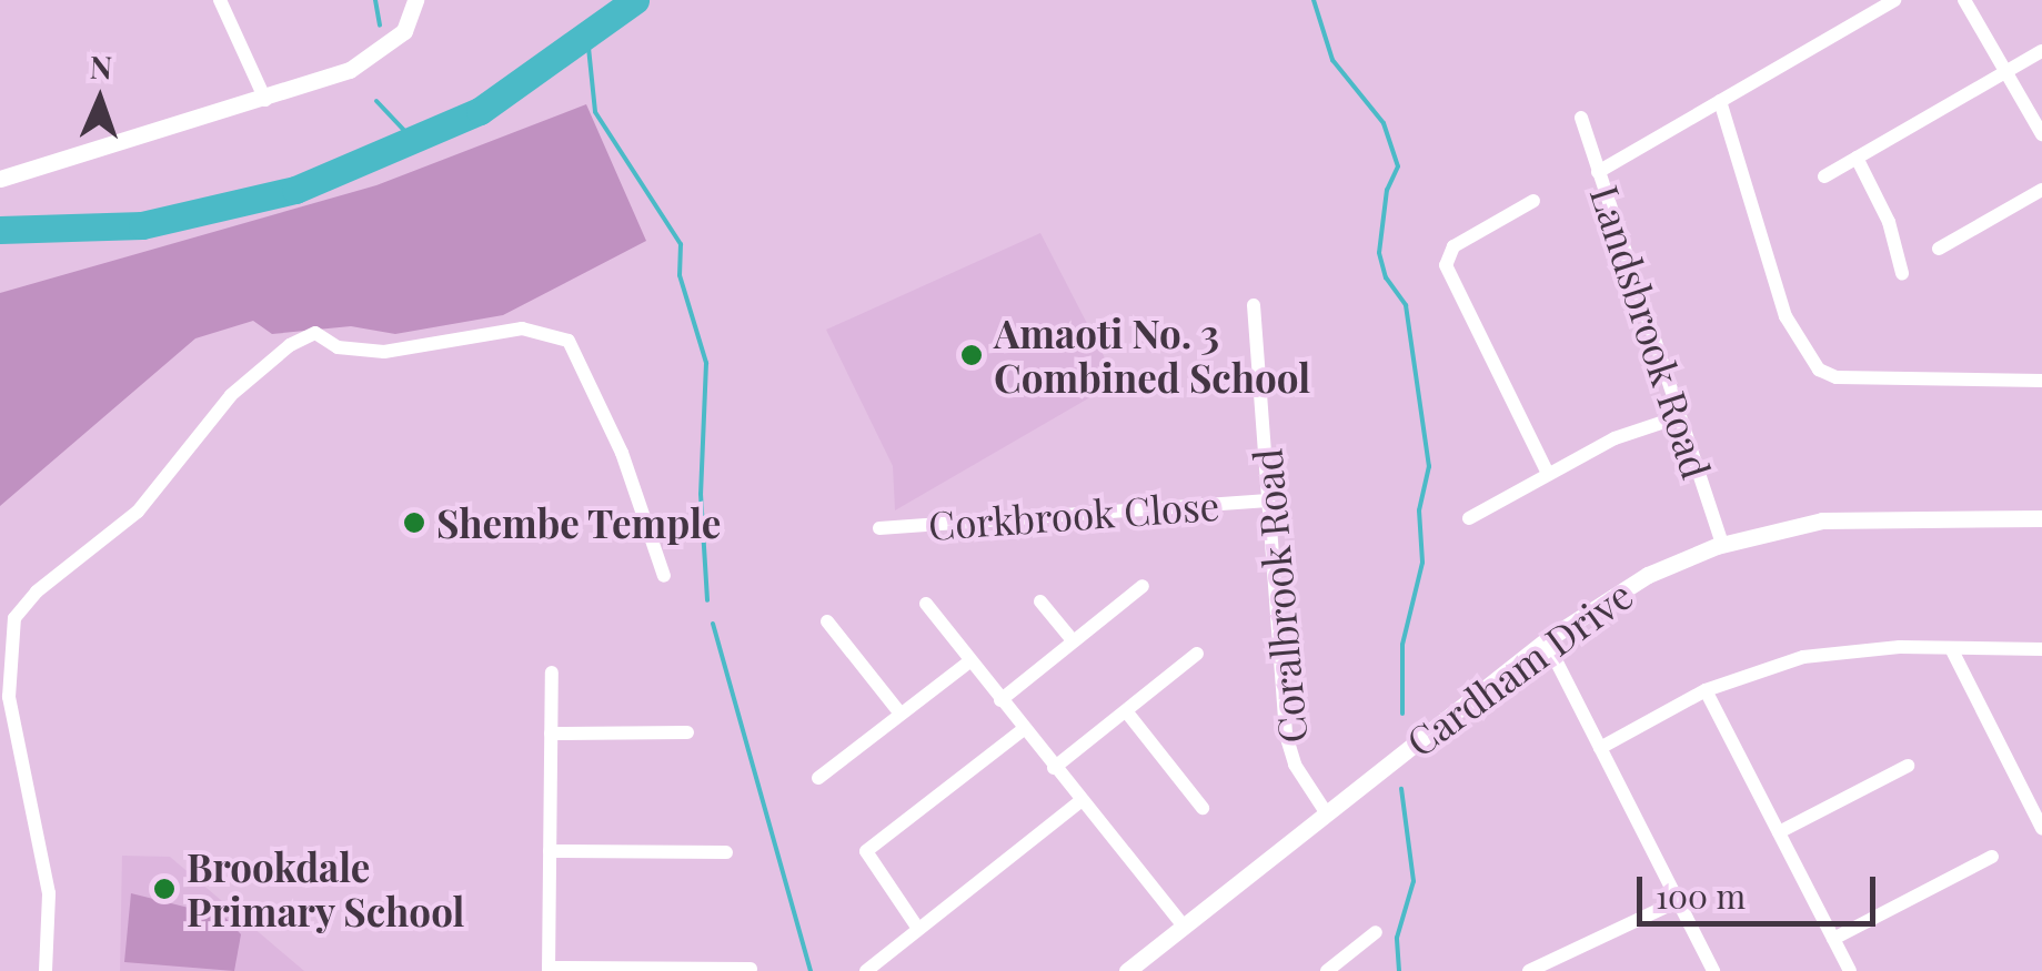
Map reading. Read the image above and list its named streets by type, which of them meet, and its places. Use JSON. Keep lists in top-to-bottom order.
{
  "streets": {
    "street": [
      "Landsbrook Road",
      "Corkbrook Close",
      "Coralbrook Road",
      "Cardham Drive"
    ]
  },
  "crossings": [
    ["Landsbrook Road", "Cardham Drive"],
    ["Corkbrook Close", "Coralbrook Road"],
    ["Coralbrook Road", "Cardham Drive"]
  ],
  "places": ["Amaoti No. 3 Combined School", "Shembe Temple", "Brookdale Primary School"],
  "scale_bar": "100 m",
  "north": "top"
}
